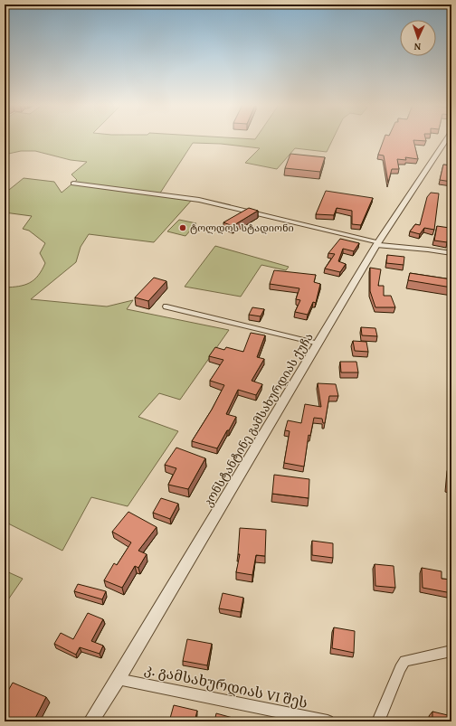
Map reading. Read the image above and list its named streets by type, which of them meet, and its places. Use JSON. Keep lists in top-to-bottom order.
{
  "streets": {
    "street": ["კონსტანტინე გამსახურდიას ქუჩა", "კ. გამსახურდიას VI შეს"]
  },
  "crossings": [
    ["კონსტანტინე გამსახურდიას ქუჩა", "კ. გამსახურდიას VI შეს"]
  ],
  "places": ["ტოლდოს სტადიონი"],
  "north": "bottom"
}
